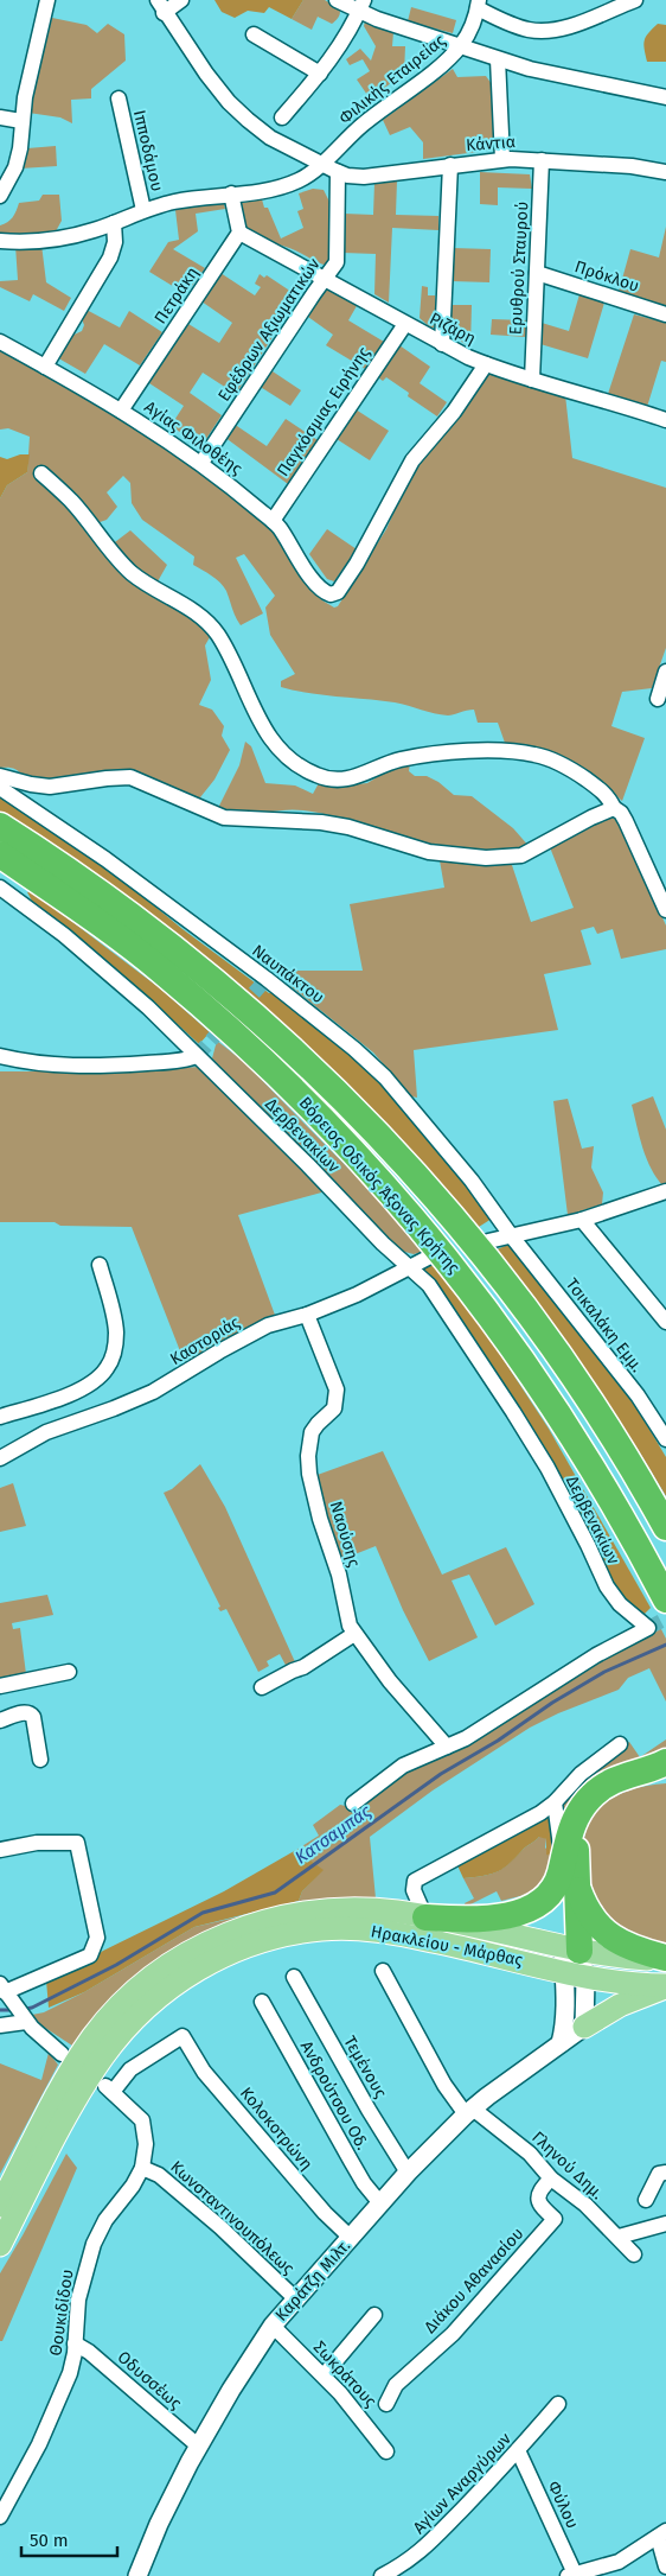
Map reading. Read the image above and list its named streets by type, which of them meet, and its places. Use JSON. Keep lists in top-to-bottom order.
{
  "streets": {
    "highway": ["Βόρειος Οδικός Άξονας Κρήτης"],
    "main road": ["Ηρακλείου - Μάρθας"],
    "street": [
      "Φιλικής Εταιρείας",
      "Κάντια",
      "Ιπποδάμου",
      "Ερυθρού Σταυρού",
      "Πρόκλου",
      "Πετράκη",
      "Ριζάρη",
      "Εφέδρων Αξιωματικών",
      "Παγκόσμιας Ειρήνης",
      "Αγίας Φιλοθέης",
      "Ναυπάκτου",
      "Δερβενακίων",
      "Τσικαλάκη Εμμ.",
      "Καστοριάς",
      "Ναούσης",
      "Τεμένους",
      "Ανδρούτσου Οδ.",
      "Κολοκοτρώνη",
      "Γληνού Δημ.",
      "Κωνσταντινουπόλεως",
      "Καράτζη Μιλτ.",
      "Διάκου Αθανασίου",
      "Θουκιδίδου",
      "Σωκράτους",
      "Οδυσσέως",
      "Αγίων Αναργύρων",
      "Φύλου"
    ]
  },
  "crossings": [
    ["Φιλικής Εταιρείας", "Κάντια"],
    ["Φιλικής Εταιρείας", "Ιπποδάμου"],
    ["Κάντια", "Ερυθρού Σταυρού"],
    ["Κάντια", "Εφέδρων Αξιωματικών"],
    ["Ερυθρού Σταυρού", "Πρόκλου"],
    ["Ερυθρού Σταυρού", "Ριζάρη"],
    ["Πετράκη", "Ριζάρη"],
    ["Πετράκη", "Αγίας Φιλοθέης"],
    ["Ριζάρη", "Εφέδρων Αξιωματικών"],
    ["Ριζάρη", "Παγκόσμιας Ειρήνης"],
    ["Ριζάρη", "Αγίας Φιλοθέης"],
    ["Εφέδρων Αξιωματικών", "Αγίας Φιλοθέης"],
    ["Παγκόσμιας Ειρήνης", "Αγίας Φιλοθέης"],
    ["Ναυπάκτου", "Τσικαλάκη Εμμ."],
    ["Δερβενακίων", "Καστοριάς"],
    ["Δερβενακίων", "Ναούσης"],
    ["Καστοριάς", "Ναούσης"],
    ["Τεμένους", "Καράτζη Μιλτ."],
    ["Ανδρούτσου Οδ.", "Καράτζη Μιλτ."],
    ["Κολοκοτρώνη", "Καράτζη Μιλτ."],
    ["Κολοκοτρώνη", "Θουκιδίδου"],
    ["Γληνού Δημ.", "Καράτζη Μιλτ."],
    ["Γληνού Δημ.", "Διάκου Αθανασίου"],
    ["Κωνσταντινουπόλεως", "Καράτζη Μιλτ."],
    ["Κωνσταντινουπόλεως", "Θουκιδίδου"],
    ["Καράτζη Μιλτ.", "Σωκράτους"],
    ["Καράτζη Μιλτ.", "Οδυσσέως"],
    ["Θουκιδίδου", "Οδυσσέως"],
    ["Αγίων Αναργύρων", "Φύλου"]
  ],
  "water": ["Κατσαμπάς"],
  "scale_bar": "50 m"
}
